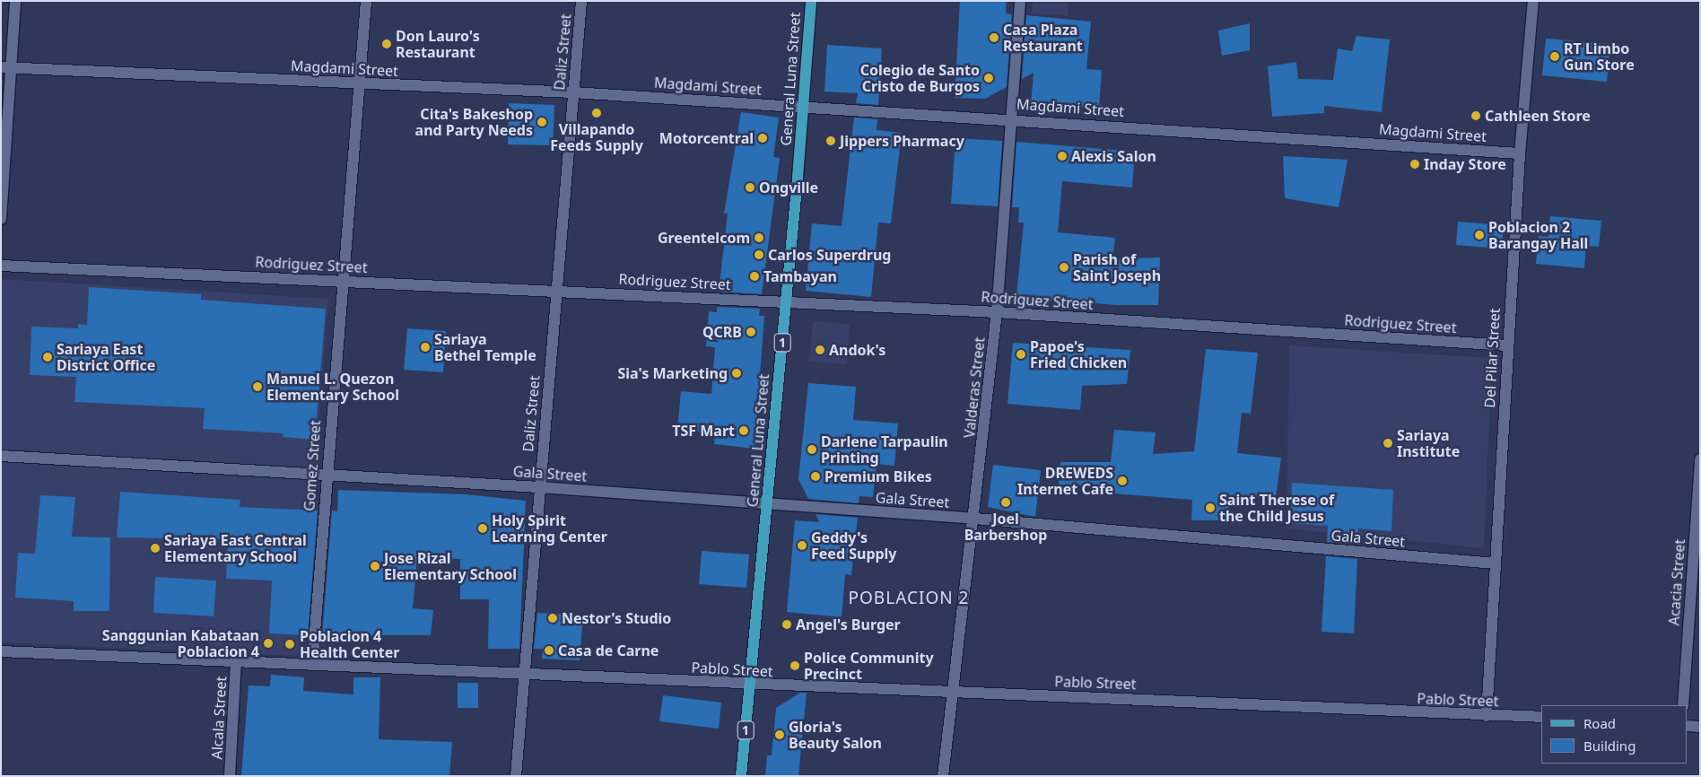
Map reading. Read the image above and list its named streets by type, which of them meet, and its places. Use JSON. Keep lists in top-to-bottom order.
{
  "streets": {
    "main road": ["General Luna Street", "1"],
    "street": [
      "Daliz Street",
      "Magdami Street",
      "Rodriguez Street",
      "Del Pilar Street",
      "Valderas Street",
      "Gomez Street",
      "Gala Street",
      "Acacia Street",
      "Pablo Street",
      "Alcala Street"
    ]
  },
  "crossings": [
    ["Daliz Street", "Magdami Street"],
    ["Daliz Street", "Rodriguez Street"],
    ["Daliz Street", "Gala Street"],
    ["Daliz Street", "Pablo Street"],
    ["Magdami Street", "General Luna Street"],
    ["Magdami Street", "Del Pilar Street"],
    ["Magdami Street", "Valderas Street"],
    ["Magdami Street", "Gomez Street"],
    ["General Luna Street", "Rodriguez Street"],
    ["General Luna Street", "Gala Street"],
    ["General Luna Street", "Pablo Street"],
    ["Rodriguez Street", "Del Pilar Street"],
    ["Rodriguez Street", "Valderas Street"],
    ["Rodriguez Street", "Gomez Street"],
    ["Del Pilar Street", "Gala Street"],
    ["Del Pilar Street", "Pablo Street"],
    ["Valderas Street", "Gala Street"],
    ["Valderas Street", "Pablo Street"],
    ["Gomez Street", "Gala Street"],
    ["Gomez Street", "Pablo Street"],
    ["Pablo Street", "Alcala Street"]
  ],
  "districts": ["POBLACION 2"],
  "places": [
    "Casa Plaza Restaurant",
    "Don Lauro's Restaurant",
    "RT Limbo Gun Store",
    "Colegio de Santo Cristo de Burgos",
    "Villapando Feeds Supply",
    "Cathleen Store",
    "Cita's Bakeshop and Party Needs",
    "Motorcentral",
    "Jippers Pharmacy",
    "Alexis Salon",
    "Inday Store",
    "Ongville",
    "Poblacion 2 Barangay Hall",
    "Greentelcom",
    "Carlos Superdrug",
    "Parish of Saint Joseph",
    "Tambayan",
    "QCRB",
    "Sariaya Bethel Temple",
    "Andok's",
    "Papoe's Fried Chicken",
    "Sariaya East District Office",
    "Sia's Marketing",
    "Manuel L. Quezon Elementary School",
    "TSF Mart",
    "Sariaya Institute",
    "Darlene Tarpaulin Printing",
    "Premium Bikes",
    "DREWEDS Internet Cafe",
    "Joel Barbershop",
    "Saint Therese of the Child Jesus",
    "Holy Spirit Learning Center",
    "Geddy's Feed Supply",
    "Sariaya East Central Elementary School",
    "Jose Rizal Elementary School",
    "Nestor's Studio",
    "Angel's Burger",
    "Sanggunian Kabataan Poblacion 4",
    "Poblacion 4 Health Center",
    "Casa de Carne",
    "Police Community Precinct",
    "Gloria's Beauty Salon"
  ],
  "legend": ["Road", "Building"]
}
